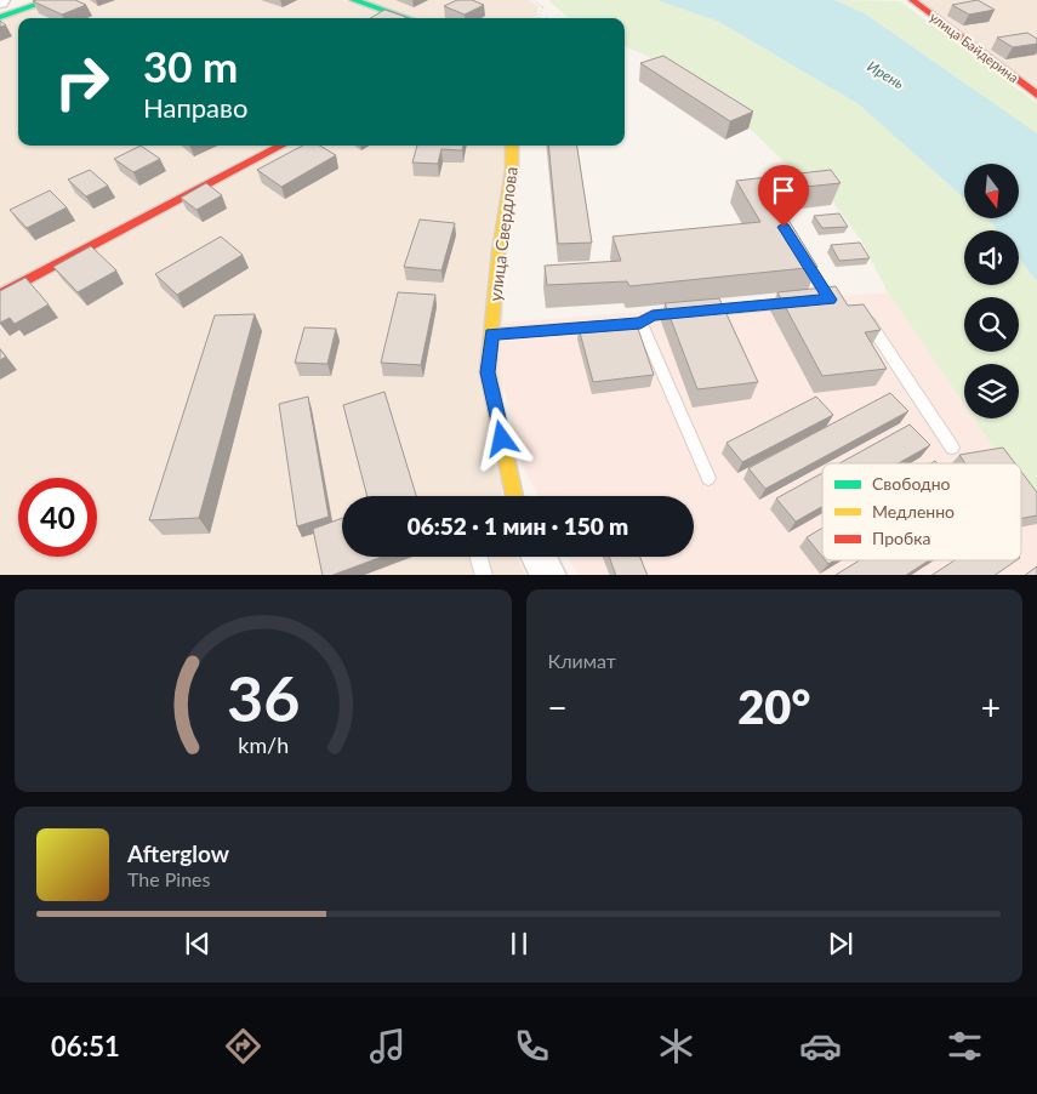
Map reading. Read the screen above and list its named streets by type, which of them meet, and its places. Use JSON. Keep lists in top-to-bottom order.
{
  "streets": {
    "street": ["улица Байдерина", "улица Свердлова"]
  },
  "water": ["Ирень"],
  "legend": ["Свободно", "Медленно", "Пробка"],
  "north": "bottom",
  "page": {
    "turn": ["30 m", "Направо"],
    "limit": "40",
    "trip": "06:52 · 1 мин · 150 m",
    "tile": "Климат",
    "heat": ["−", "20°", "+"],
    "song": ["Afterglow", "The Pines"],
    "tabs": "06:51",
    "gauge": ["36", "km/h"]
  }
}
